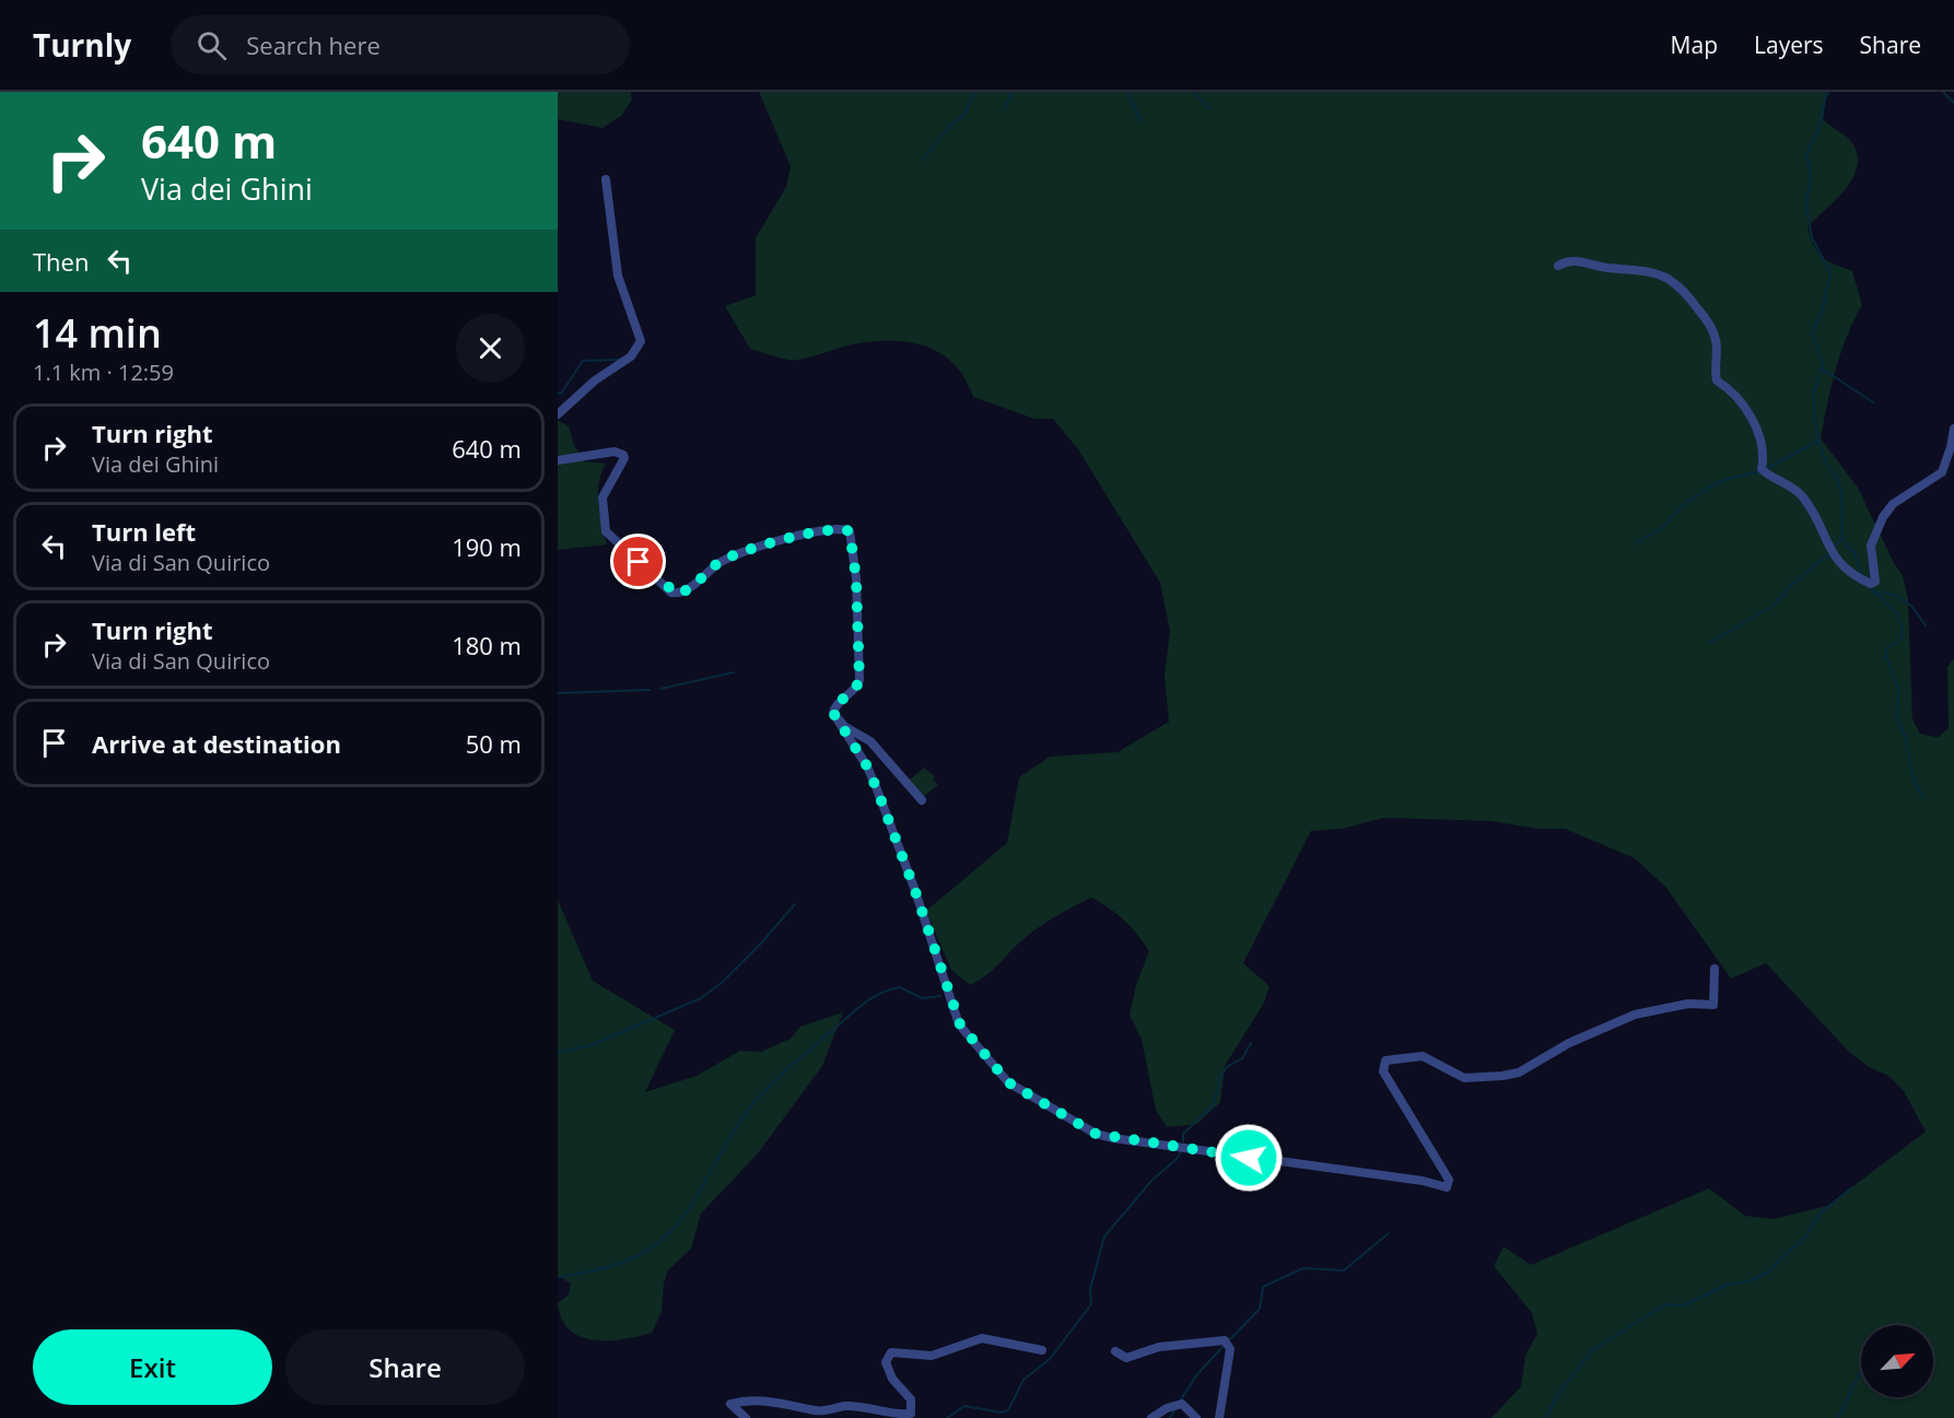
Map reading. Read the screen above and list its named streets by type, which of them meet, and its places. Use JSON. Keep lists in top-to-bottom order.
{
  "north": "top right",
  "page": {
    "header": "Turnly",
    "search": "Search here",
    "nav": ["Map", "Layers", "Share"],
    "turn": ["640 m", "Via dei Ghini"],
    "then": "Then",
    "heading": ["14 min", "1.1 km · 12:59"],
    "list": [
      {
        "name": "Turn right",
        "note": "Via dei Ghini",
        "value": "640 m"
      },
      {
        "name": "Turn left",
        "note": "Via di San Quirico",
        "value": "190 m"
      },
      {
        "name": "Turn right",
        "note": "Via di San Quirico",
        "value": "180 m"
      },
      {
        "name": "Arrive at destination",
        "value": "50 m"
      }
    ],
    "buttons": ["Exit", "Share"]
  }
}
